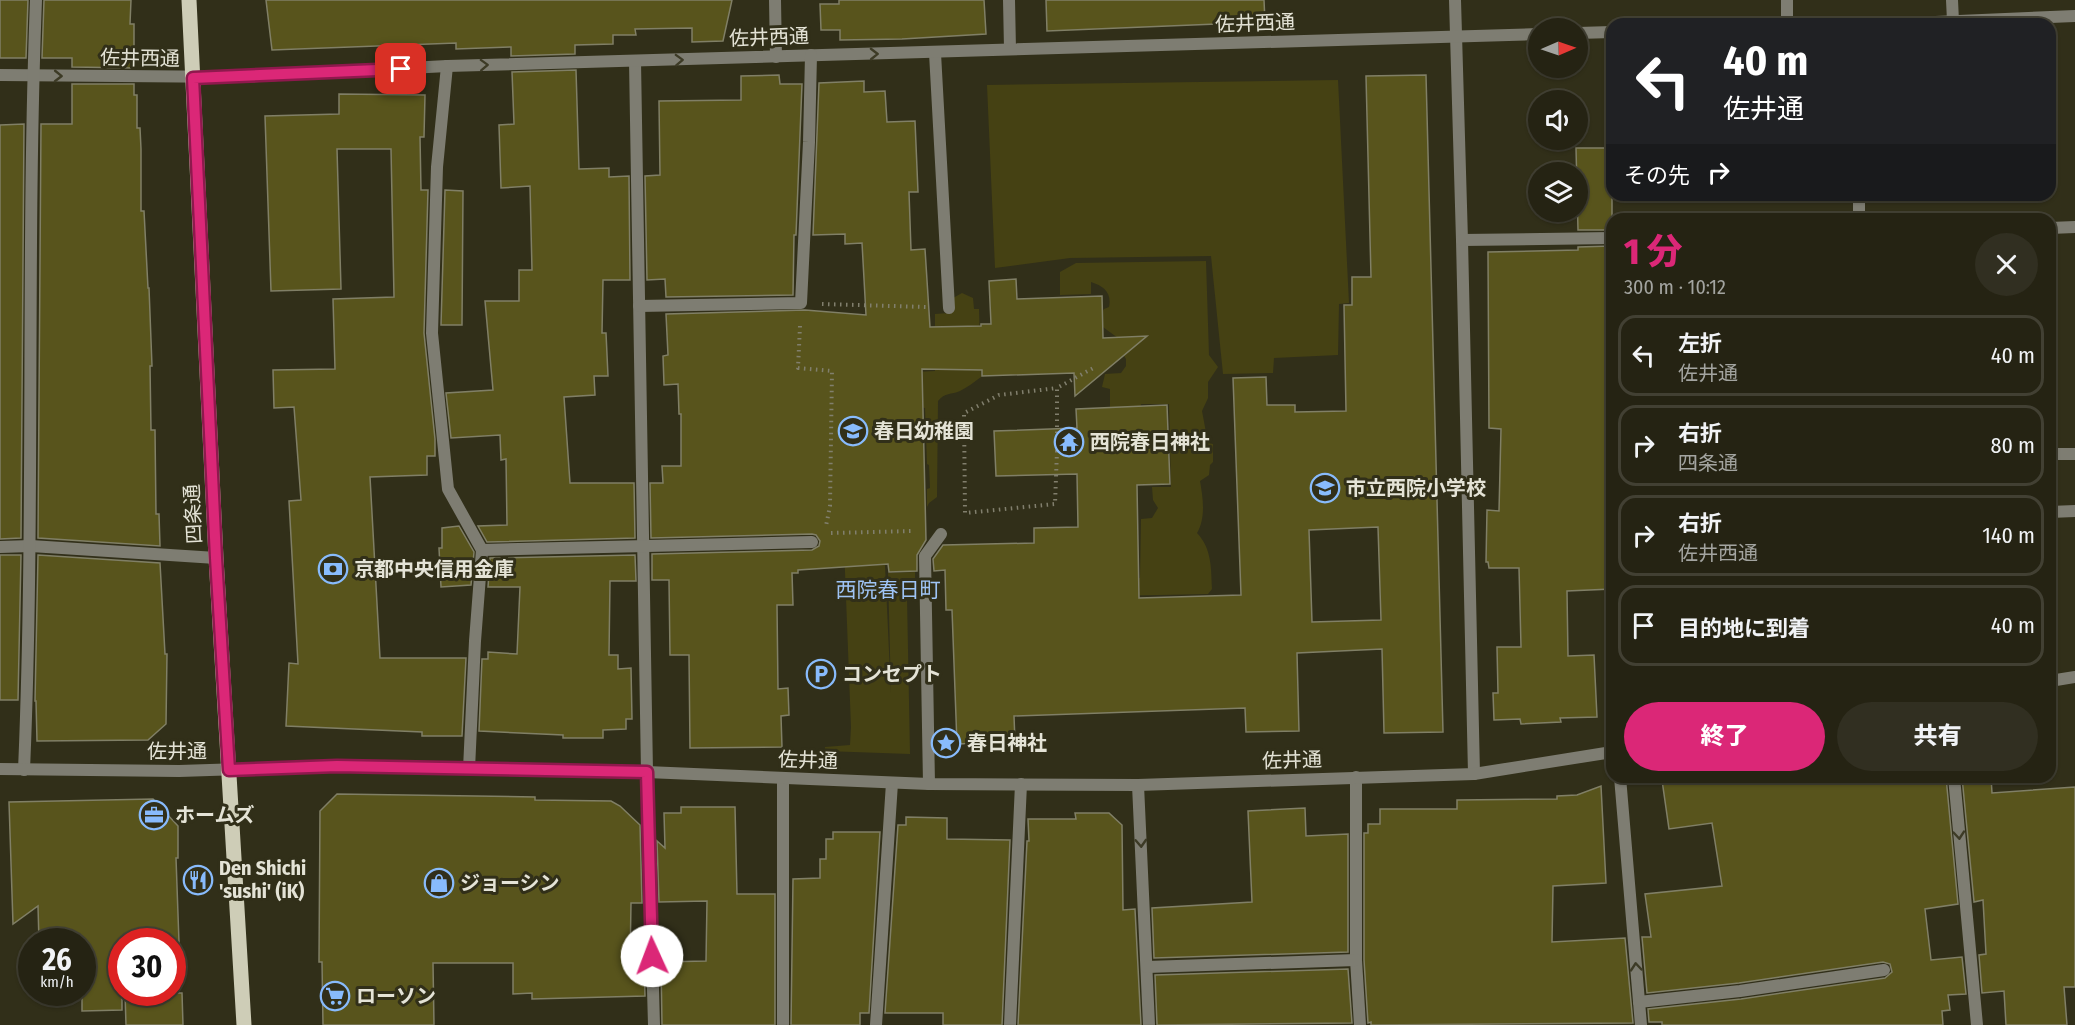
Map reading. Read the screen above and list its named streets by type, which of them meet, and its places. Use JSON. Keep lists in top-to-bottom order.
{
  "streets": {
    "main road": ["四条通"],
    "street": ["佐井西通", "佐井通"]
  },
  "crossings": [
    ["佐井西通", "四条通"],
    ["四条通", "佐井通"]
  ],
  "one_way": ["佐井西通"],
  "districts": ["西院春日町"],
  "places": {
    "school or university": ["春日幼稚園", "市立西院小学校"],
    "temple": ["西院春日神社"],
    "bank": ["京都中央信用金庫"],
    "parking": ["コンセプト"],
    "place": ["春日神社"],
    "office": ["ホームズ"],
    "restaurant": ["Den Shichi 'sushi' (iK)"],
    "shop": ["ジョーシン"],
    "supermarket": ["ローソン"]
  },
  "north": "right",
  "page": {
    "turn": ["40 m", "佐井通"],
    "then": "その先",
    "heading": ["1 分", "300 m · 10:12"],
    "list": [
      {
        "name": "左折",
        "note": "佐井通",
        "value": "40 m"
      },
      {
        "name": "右折",
        "note": "四条通",
        "value": "80 m"
      },
      {
        "name": "右折",
        "note": "佐井西通",
        "value": "140 m"
      },
      {
        "name": "目的地に到着",
        "value": "40 m"
      }
    ],
    "buttons": ["終了", "共有"],
    "speed": "26 km/h",
    "limit": "30"
  }
}
